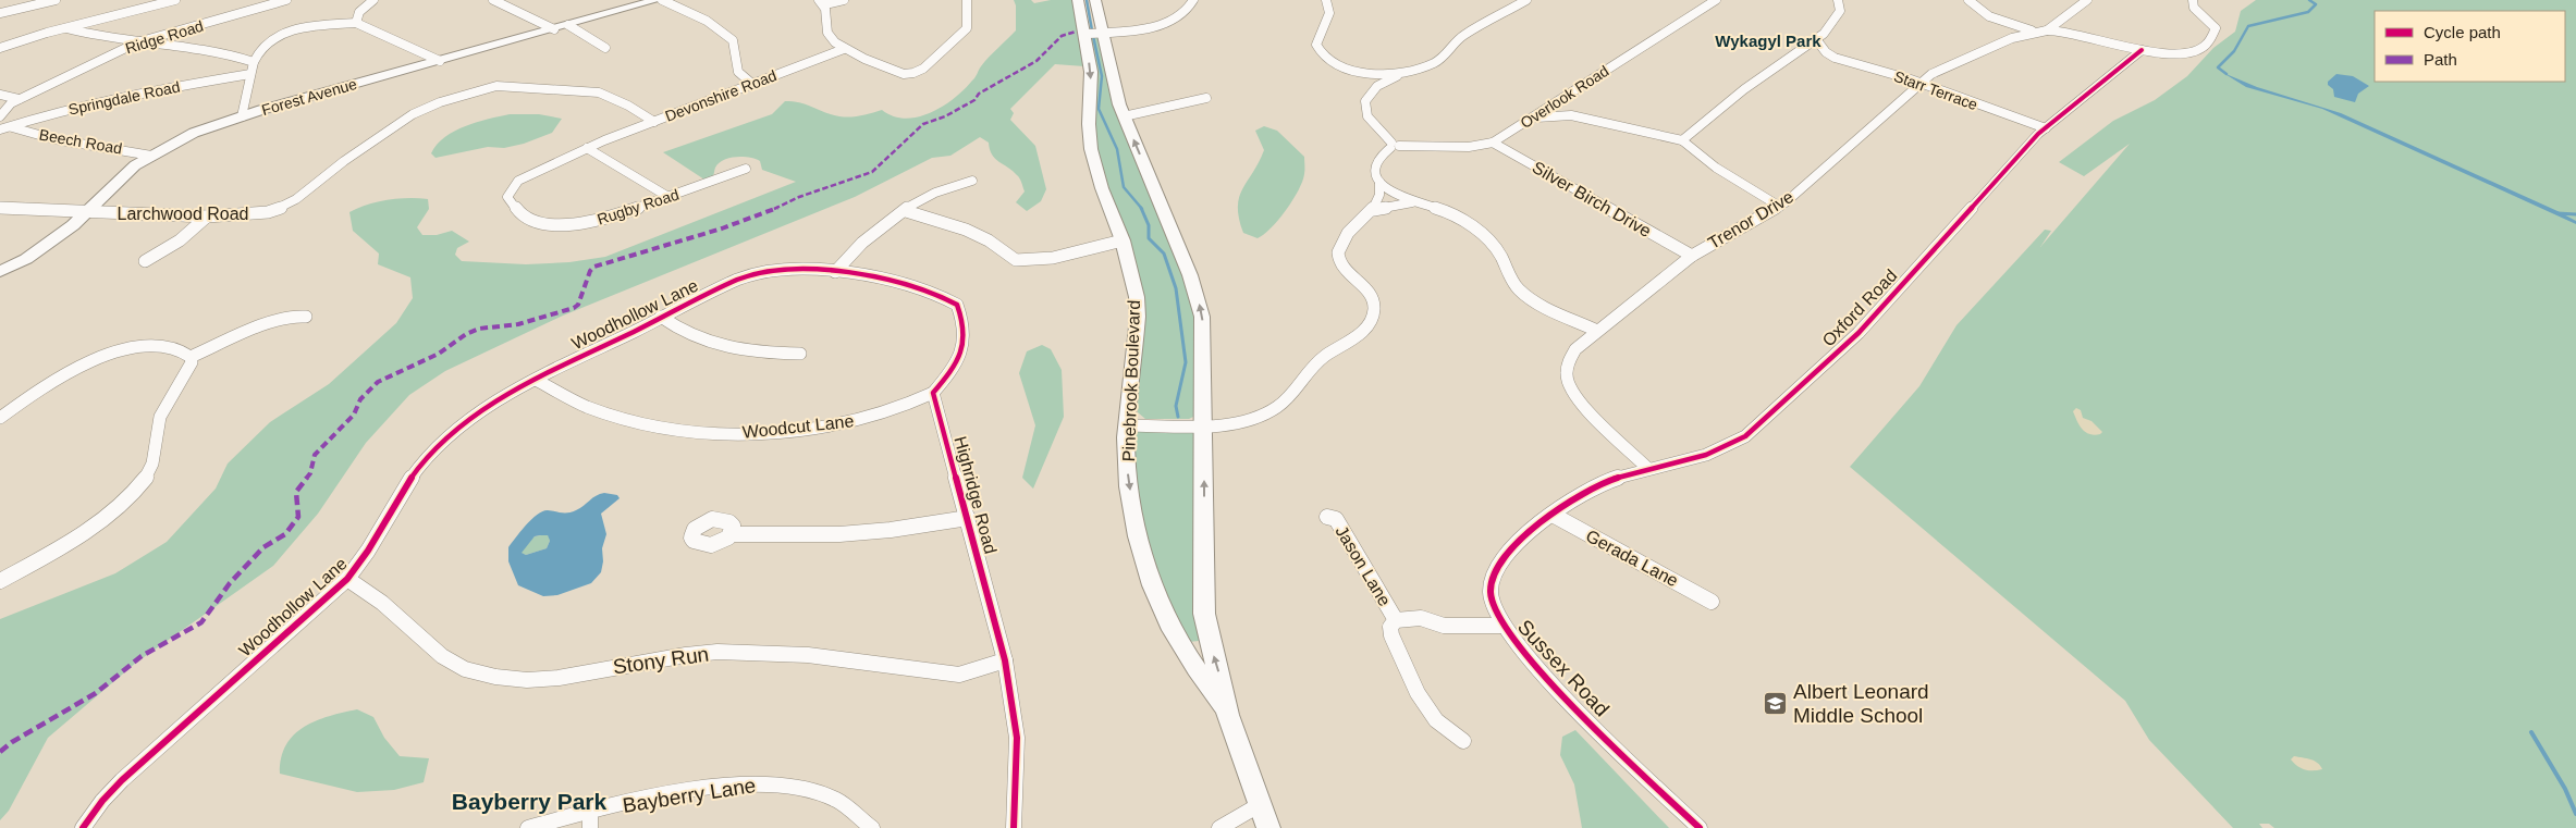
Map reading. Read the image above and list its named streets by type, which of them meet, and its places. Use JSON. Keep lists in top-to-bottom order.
{
  "streets": {
    "street": [
      "Ridge Road",
      "Starr Terrace",
      "Devonshire Road",
      "Forest Avenue",
      "Overlook Road",
      "Springdale Road",
      "Beech Road",
      "Silver Birch Drive",
      "Rugby Road",
      "Larchwood Road",
      "Trenor Drive",
      "Oxford Road",
      "Woodhollow Lane",
      "Pinebrook Boulevard",
      "Woodcut Lane",
      "Highridge Road",
      "Gerada Lane",
      "Jason Lane",
      "Stony Run",
      "Sussex Road",
      "Bayberry Lane"
    ]
  },
  "crossings": [
    ["Starr Terrace", "Trenor Drive"],
    ["Starr Terrace", "Oxford Road"],
    ["Devonshire Road", "Rugby Road"],
    ["Devonshire Road", "Larchwood Road"],
    ["Forest Avenue", "Beech Road"],
    ["Forest Avenue", "Larchwood Road"],
    ["Overlook Road", "Silver Birch Drive"],
    ["Springdale Road", "Beech Road"],
    ["Silver Birch Drive", "Trenor Drive"],
    ["Trenor Drive", "Oxford Road"],
    ["Oxford Road", "Gerada Lane"],
    ["Oxford Road", "Sussex Road"],
    ["Woodhollow Lane", "Woodcut Lane"],
    ["Woodhollow Lane", "Stony Run"],
    ["Woodcut Lane", "Highridge Road"],
    ["Highridge Road", "Stony Run"],
    ["Gerada Lane", "Sussex Road"]
  ],
  "districts": ["Wykagyl Park", "Bayberry Park"],
  "places": {
    "school or university": ["Albert Leonard Middle School"]
  },
  "legend": ["Cycle path", "Path"]
}
